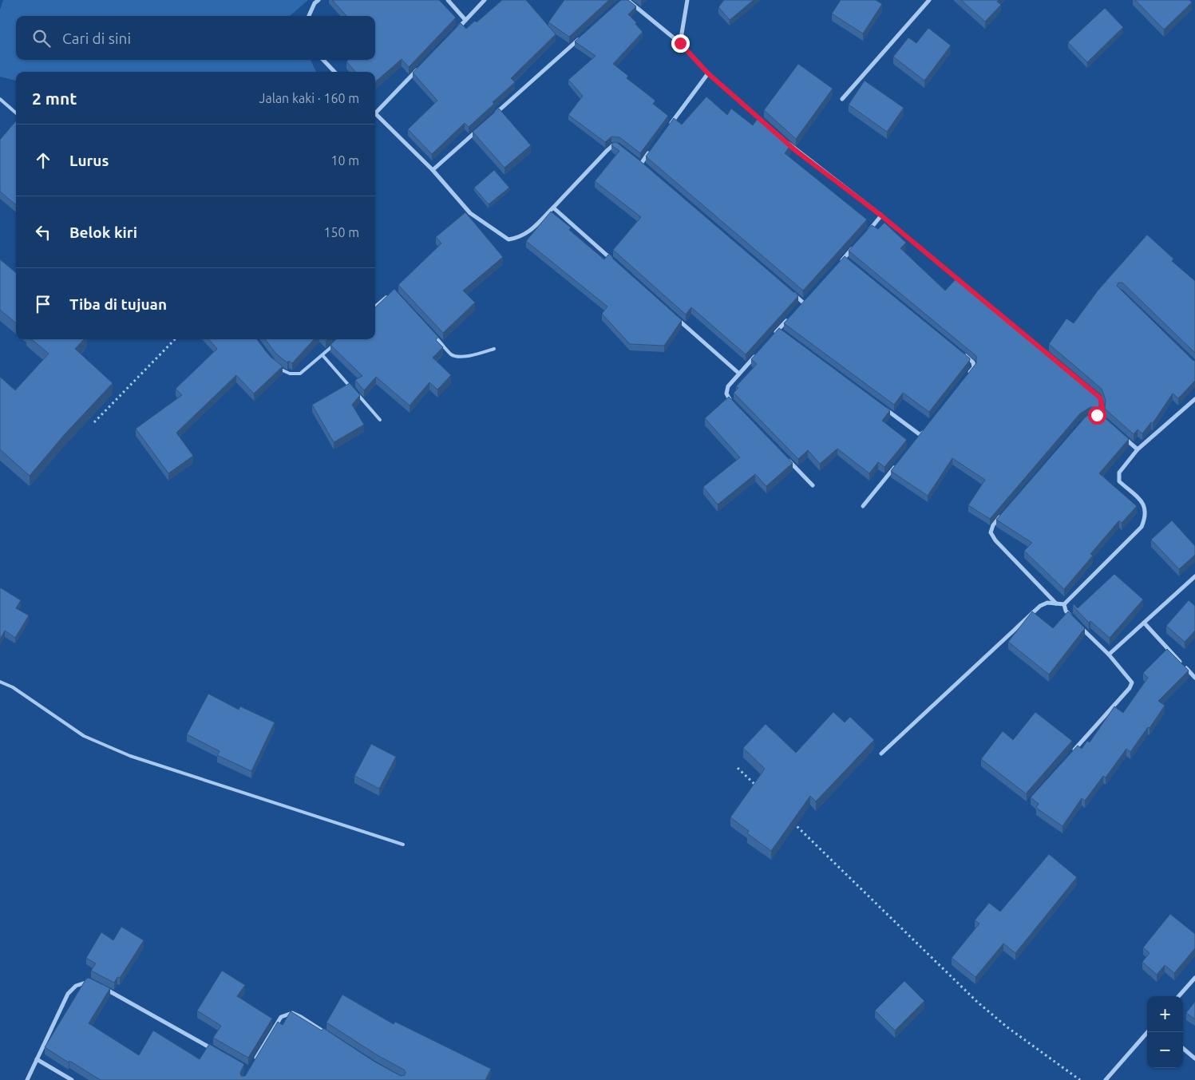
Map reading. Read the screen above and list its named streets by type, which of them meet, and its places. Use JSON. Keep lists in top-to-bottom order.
{
  "page": {
    "search": "Cari di sini",
    "heading": ["2 mnt", "Jalan kaki · 160 m"],
    "list": [
      ["Lurus", "10 m"],
      ["Belok kiri", "150 m"],
      "Tiba di tujuan"
    ],
    "map_buttons": ["+", "−"]
  }
}
